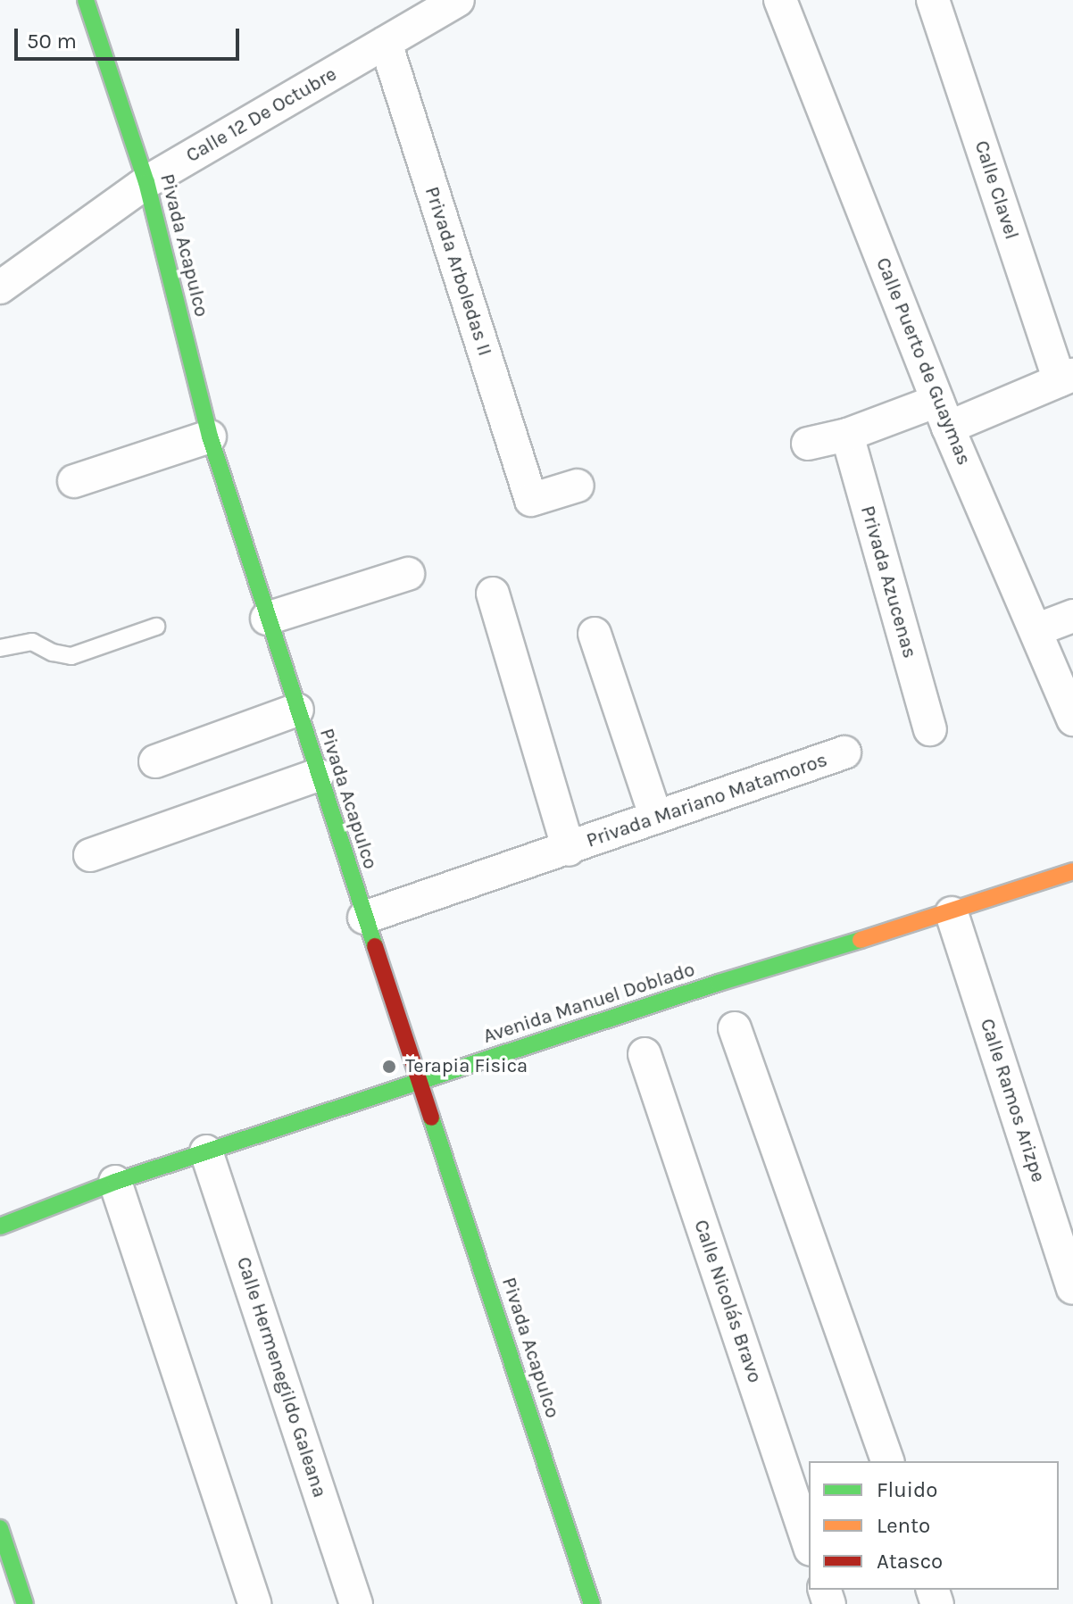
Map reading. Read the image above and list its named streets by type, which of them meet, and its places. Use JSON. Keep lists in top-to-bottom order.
{
  "streets": {
    "street": [
      "Calle 12 De Octubre",
      "Calle Clavel",
      "Pivada Acapulco",
      "Privada Arboledas II",
      "Calle Puerto de Guaymas",
      "Privada Azucenas",
      "Privada Mariano Matamoros",
      "Avenida Manuel Doblado",
      "Calle Ramos Arizpe",
      "Calle Nicolás Bravo",
      "Calle Hermenegildo Galeana"
    ]
  },
  "crossings": [
    ["Calle 12 De Octubre", "Pivada Acapulco"],
    ["Calle 12 De Octubre", "Privada Arboledas II"],
    ["Pivada Acapulco", "Privada Mariano Matamoros"],
    ["Pivada Acapulco", "Avenida Manuel Doblado"],
    ["Avenida Manuel Doblado", "Calle Ramos Arizpe"],
    ["Avenida Manuel Doblado", "Calle Hermenegildo Galeana"]
  ],
  "places": ["Terapia Fisica"],
  "legend": ["Fluido", "Lento", "Atasco"],
  "scale_bar": "50 m"
}
